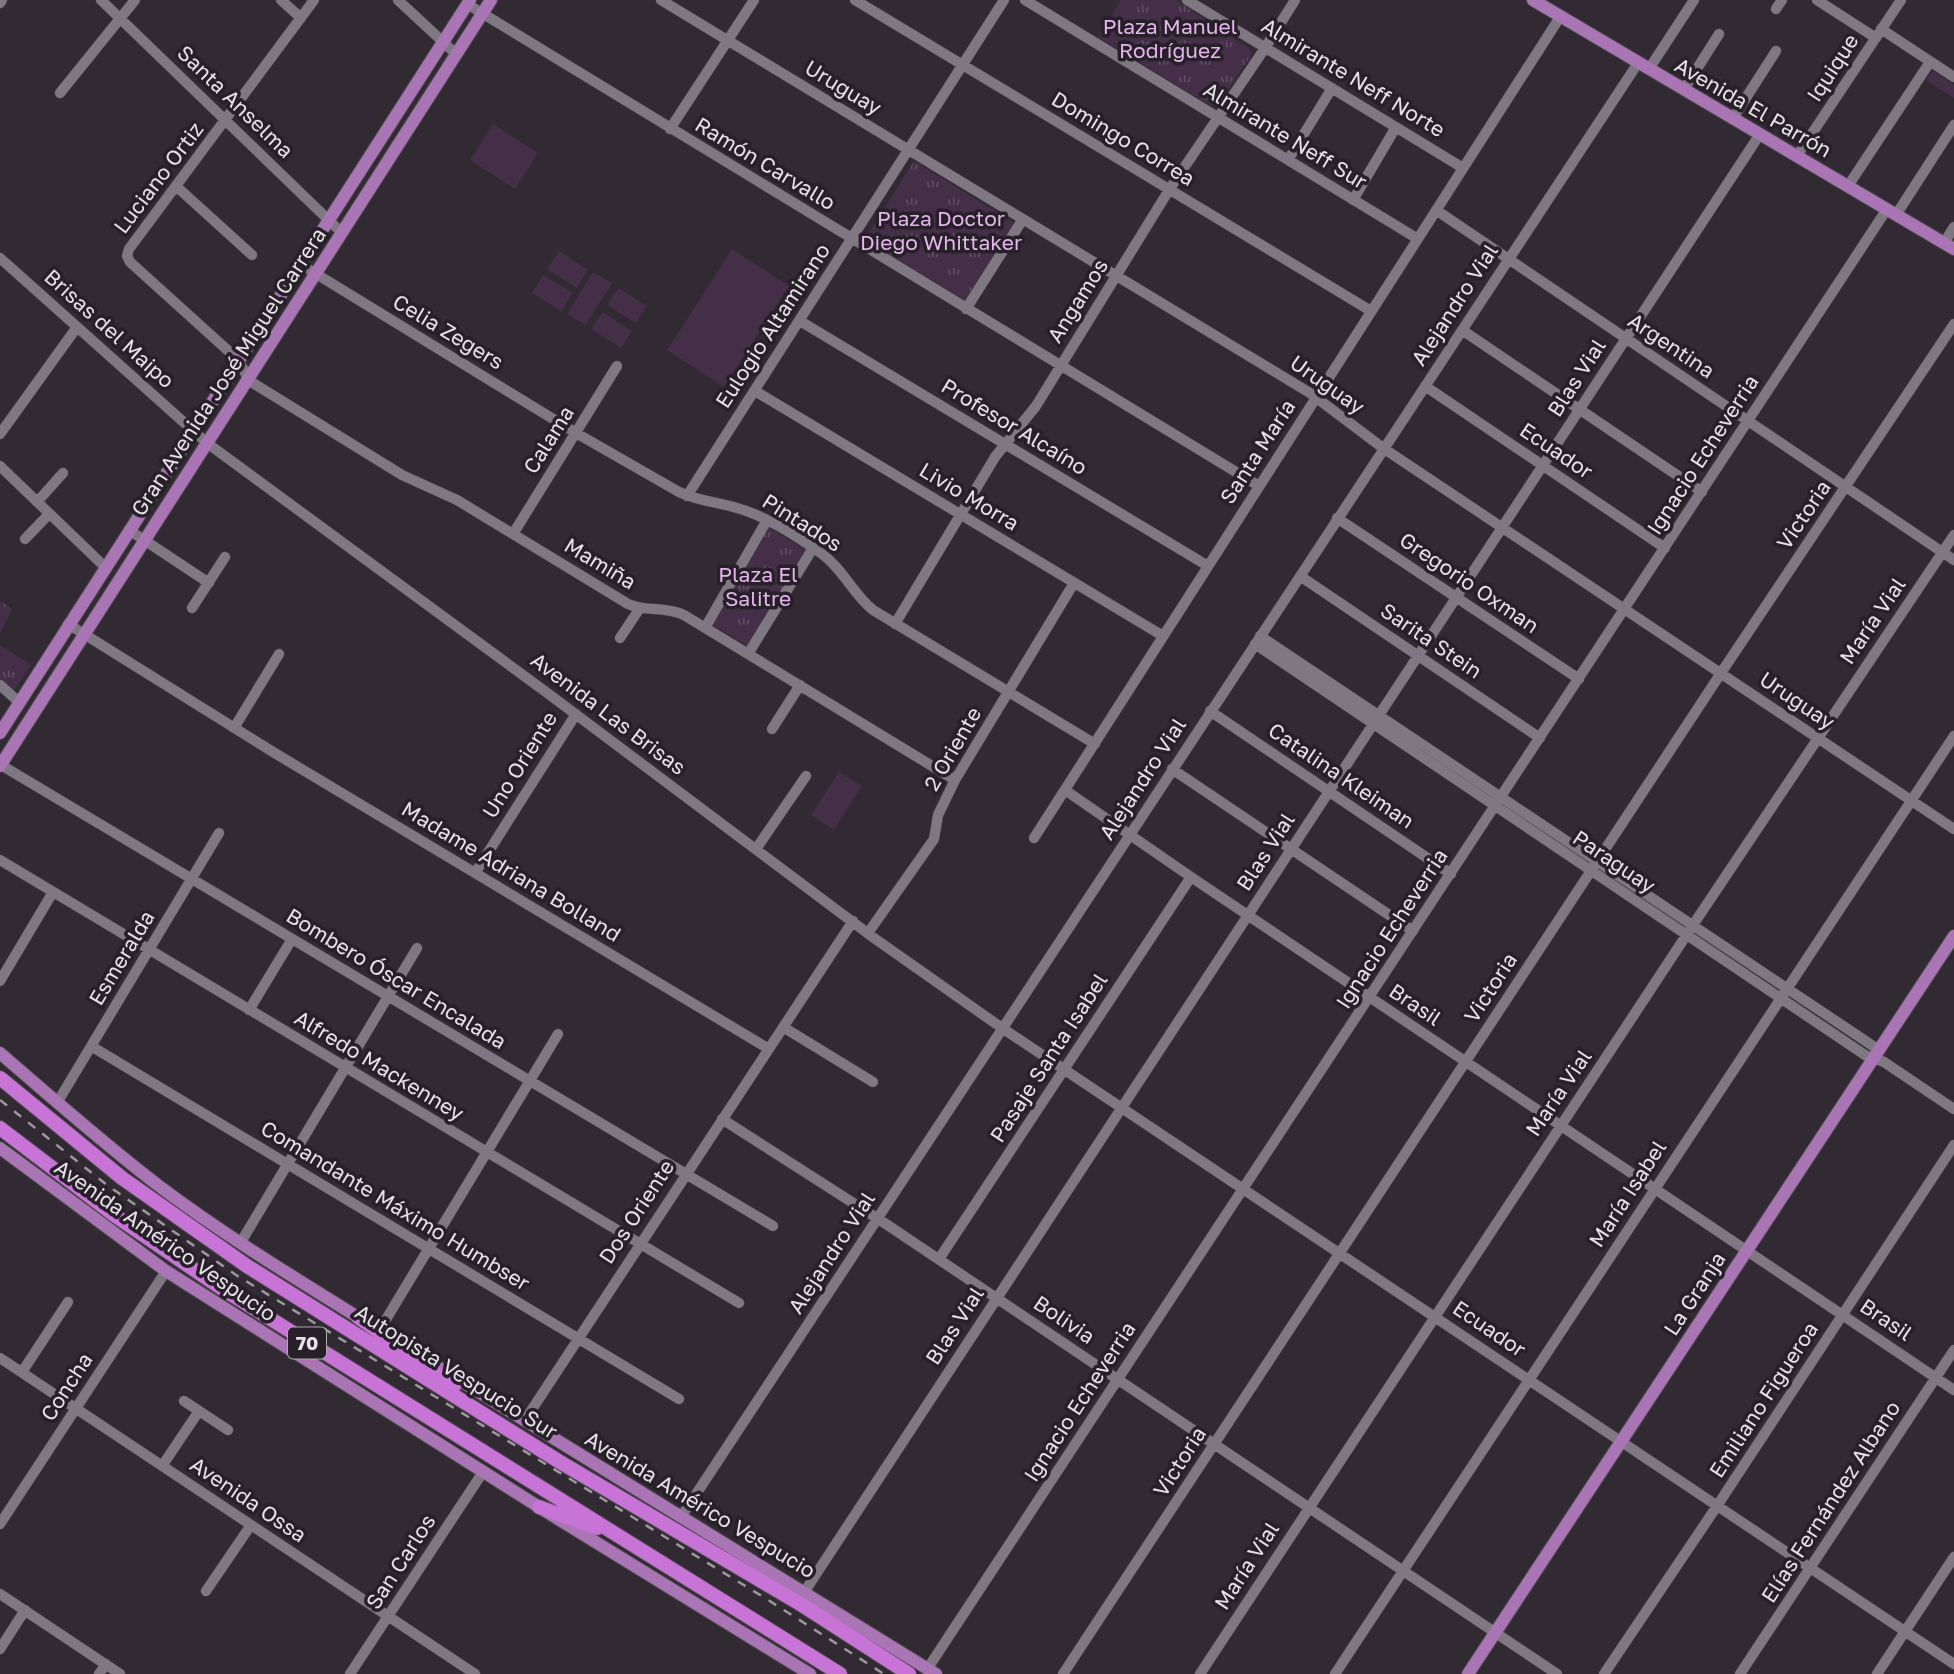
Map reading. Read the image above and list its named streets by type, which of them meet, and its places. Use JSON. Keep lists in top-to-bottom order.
{
  "streets": {
    "highway": ["70", "Autopista Vespucio Sur"],
    "main road": [
      "Avenida El Parrón",
      "Gran Avenida José Miguel Carrera",
      "Avenida Américo Vespucio",
      "La Granja"
    ],
    "street": [
      "Iquique",
      "Almirante Neff Norte",
      "Uruguay",
      "Santa Anselma",
      "Almirante Neff Sur",
      "Domingo Correa",
      "Ramón Carvallo",
      "Luciano Ortiz",
      "Angamos",
      "Alejandro Vial",
      "Eulogio Altamirano",
      "Brisas del Maipo",
      "Celia Zegers",
      "Argentina",
      "Blas Vial",
      "Profesor Alcaíno",
      "Calama",
      "Ecuador",
      "Santa María",
      "Ignacio Echeverria",
      "Livio Morra",
      "Victoria",
      "Pintados",
      "Mamiña",
      "Gregorio Oxman",
      "María Vial",
      "Sarita Stein",
      "Avenida Las Brisas",
      "2 Oriente",
      "Uno Oriente",
      "Catalina Kleiman",
      "Paraguay",
      "Madame Adriana Bolland",
      "Esmeralda",
      "Bombero Óscar Encalada",
      "Brasil",
      "Pasaje Santa Isabel",
      "Alfredo Mackenney",
      "María Isabel",
      "Comandante Máximo Humbser",
      "Dos Oriente",
      "Bolivia",
      "Concha",
      "Emiliano Figueroa",
      "Avenida Ossa",
      "Elías Fernández Albano",
      "San Carlos"
    ]
  },
  "crossings": [
    ["Iquique", "Avenida El Parrón"],
    ["Almirante Neff Norte", "Angamos"],
    ["Almirante Neff Norte", "Santa María"],
    ["Uruguay", "Angamos"],
    ["Uruguay", "Alejandro Vial"],
    ["Uruguay", "Eulogio Altamirano"],
    ["Uruguay", "Blas Vial"],
    ["Uruguay", "Santa María"],
    ["Uruguay", "Ignacio Echeverria"],
    ["Uruguay", "Victoria"],
    ["Uruguay", "María Vial"],
    ["Uruguay", "María Isabel"],
    ["Santa Anselma", "Luciano Ortiz"],
    ["Santa Anselma", "Gran Avenida José Miguel Carrera"],
    ["Avenida El Parrón", "Alejandro Vial"],
    ["Avenida El Parrón", "Blas Vial"],
    ["Avenida El Parrón", "Santa María"],
    ["Avenida El Parrón", "Ignacio Echeverria"],
    ["Almirante Neff Sur", "Angamos"],
    ["Almirante Neff Sur", "Santa María"],
    ["Domingo Correa", "Angamos"],
    ["Domingo Correa", "Eulogio Altamirano"],
    ["Domingo Correa", "Santa María"],
    ["Ramón Carvallo", "Angamos"],
    ["Ramón Carvallo", "Eulogio Altamirano"],
    ["Ramón Carvallo", "Gran Avenida José Miguel Carrera"],
    ["Ramón Carvallo", "Santa María"],
    ["Luciano Ortiz", "Gran Avenida José Miguel Carrera"],
    ["Angamos", "Profesor Alcaíno"],
    ["Angamos", "Livio Morra"],
    ["Angamos", "Pintados"],
    ["Alejandro Vial", "Argentina"],
    ["Alejandro Vial", "Ecuador"],
    ["Alejandro Vial", "Gregorio Oxman"],
    ["Alejandro Vial", "Sarita Stein"],
    ["Alejandro Vial", "Avenida Las Brisas"],
    ["Alejandro Vial", "Catalina Kleiman"],
    ["Alejandro Vial", "Paraguay"],
    ["Alejandro Vial", "Brasil"],
    ["Alejandro Vial", "Avenida Américo Vespucio"],
    ["Alejandro Vial", "Bolivia"],
    ["Eulogio Altamirano", "Profesor Alcaíno"],
    ["Eulogio Altamirano", "Livio Morra"],
    ["Eulogio Altamirano", "Pintados"],
    ["Brisas del Maipo", "Gran Avenida José Miguel Carrera"],
    ["Brisas del Maipo", "Avenida Las Brisas"],
    ["Celia Zegers", "Gran Avenida José Miguel Carrera"],
    ["Celia Zegers", "Calama"],
    ["Celia Zegers", "Pintados"],
    ["Argentina", "Blas Vial"],
    ["Argentina", "Santa María"],
    ["Argentina", "Ignacio Echeverria"],
    ["Argentina", "Victoria"],
    ["Argentina", "María Vial"],
    ["Gran Avenida José Miguel Carrera", "Mamiña"],
    ["Gran Avenida José Miguel Carrera", "Avenida Las Brisas"],
    ["Gran Avenida José Miguel Carrera", "Madame Adriana Bolland"],
    ["Gran Avenida José Miguel Carrera", "Bombero Óscar Encalada"],
    ["Blas Vial", "Ecuador"],
    ["Blas Vial", "Gregorio Oxman"],
    ["Blas Vial", "Sarita Stein"],
    ["Blas Vial", "Catalina Kleiman"],
    ["Blas Vial", "Paraguay"],
    ["Blas Vial", "Brasil"],
    ["Blas Vial", "Avenida Américo Vespucio"],
    ["Blas Vial", "Bolivia"],
    ["Profesor Alcaíno", "Santa María"],
    ["Calama", "Pintados"],
    ["Calama", "Mamiña"],
    ["Ecuador", "Ignacio Echeverria"],
    ["Ecuador", "Victoria"],
    ["Ecuador", "María Vial"],
    ["Ecuador", "Avenida Las Brisas"],
    ["Ecuador", "Pasaje Santa Isabel"],
    ["Ecuador", "María Isabel"],
    ["Ecuador", "La Granja"],
    ["Ecuador", "Emiliano Figueroa"],
    ["Ecuador", "Elías Fernández Albano"],
    ["Santa María", "Livio Morra"],
    ["Santa María", "Pintados"],
    ["Santa María", "Brasil"],
    ["Ignacio Echeverria", "Gregorio Oxman"],
    ["Ignacio Echeverria", "Sarita Stein"],
    ["Ignacio Echeverria", "Catalina Kleiman"],
    ["Ignacio Echeverria", "Paraguay"],
    ["Ignacio Echeverria", "Brasil"],
    ["Ignacio Echeverria", "Avenida Américo Vespucio"],
    ["Ignacio Echeverria", "Bolivia"],
    ["Livio Morra", "2 Oriente"],
    ["Victoria", "Paraguay"],
    ["Victoria", "Brasil"],
    ["Victoria", "Bolivia"],
    ["Pintados", "2 Oriente"],
    ["Mamiña", "2 Oriente"],
    ["María Vial", "Paraguay"],
    ["María Vial", "Brasil"],
    ["María Vial", "Bolivia"],
    ["Avenida Las Brisas", "2 Oriente"],
    ["Avenida Las Brisas", "Uno Oriente"],
    ["Avenida Las Brisas", "Dos Oriente"],
    ["Uno Oriente", "Madame Adriana Bolland"],
    ["Paraguay", "María Isabel"],
    ["Paraguay", "La Granja"],
    ["Madame Adriana Bolland", "Dos Oriente"],
    ["Esmeralda", "Bombero Óscar Encalada"],
    ["Esmeralda", "Alfredo Mackenney"],
    ["Esmeralda", "Comandante Máximo Humbser"],
    ["Esmeralda", "Avenida Américo Vespucio"],
    ["Bombero Óscar Encalada", "Dos Oriente"],
    ["Brasil", "Pasaje Santa Isabel"],
    ["Brasil", "María Isabel"],
    ["Brasil", "La Granja"],
    ["Brasil", "Emiliano Figueroa"],
    ["Brasil", "Elías Fernández Albano"],
    ["Pasaje Santa Isabel", "Bolivia"],
    ["Alfredo Mackenney", "Dos Oriente"],
    ["María Isabel", "Bolivia"],
    ["Comandante Máximo Humbser", "Dos Oriente"],
    ["Dos Oriente", "Avenida Américo Vespucio"],
    ["Dos Oriente", "Bolivia"],
    ["Avenida Américo Vespucio", "Concha"],
    ["Avenida Américo Vespucio", "San Carlos"],
    ["La Granja", "Bolivia"],
    ["Concha", "Avenida Ossa"],
    ["Avenida Ossa", "San Carlos"]
  ],
  "parks": ["Plaza Manuel Rodríguez", "Plaza Doctor Diego Whittaker", "Plaza El Salitre"]
}
